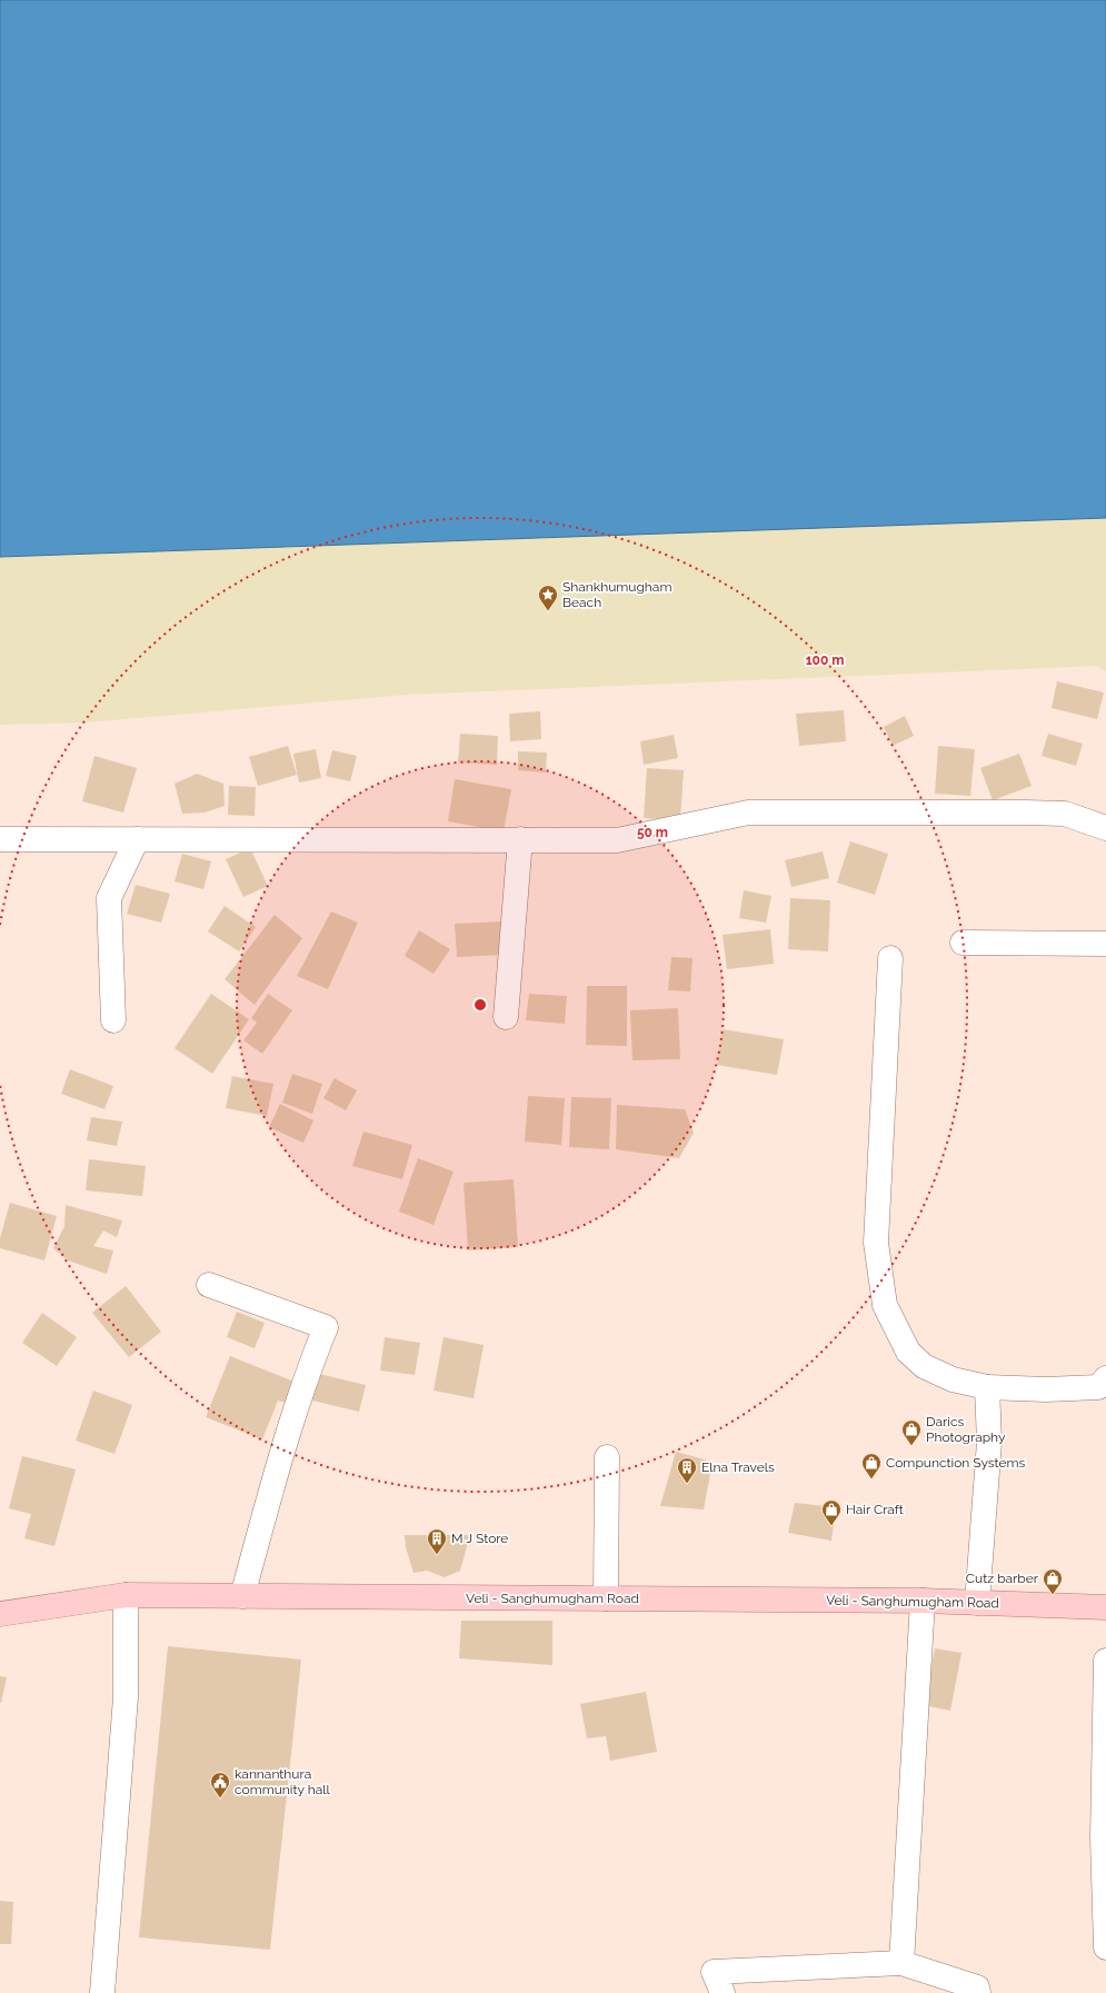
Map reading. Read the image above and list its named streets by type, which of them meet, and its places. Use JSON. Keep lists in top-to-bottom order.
{
  "streets": {
    "main road": ["Veli - Sanghumugham Road"]
  },
  "places": {
    "place": ["Shankhumugham Beach"],
    "shop": [
      "Darics Photography",
      "Compunction Systems",
      "Hair Craft",
      "Cutz barber"
    ],
    "building": ["Elna Travels", "M J Store"],
    "public building": ["kannanthura community hall"]
  },
  "rings": ["100 m", "50 m"]
}
